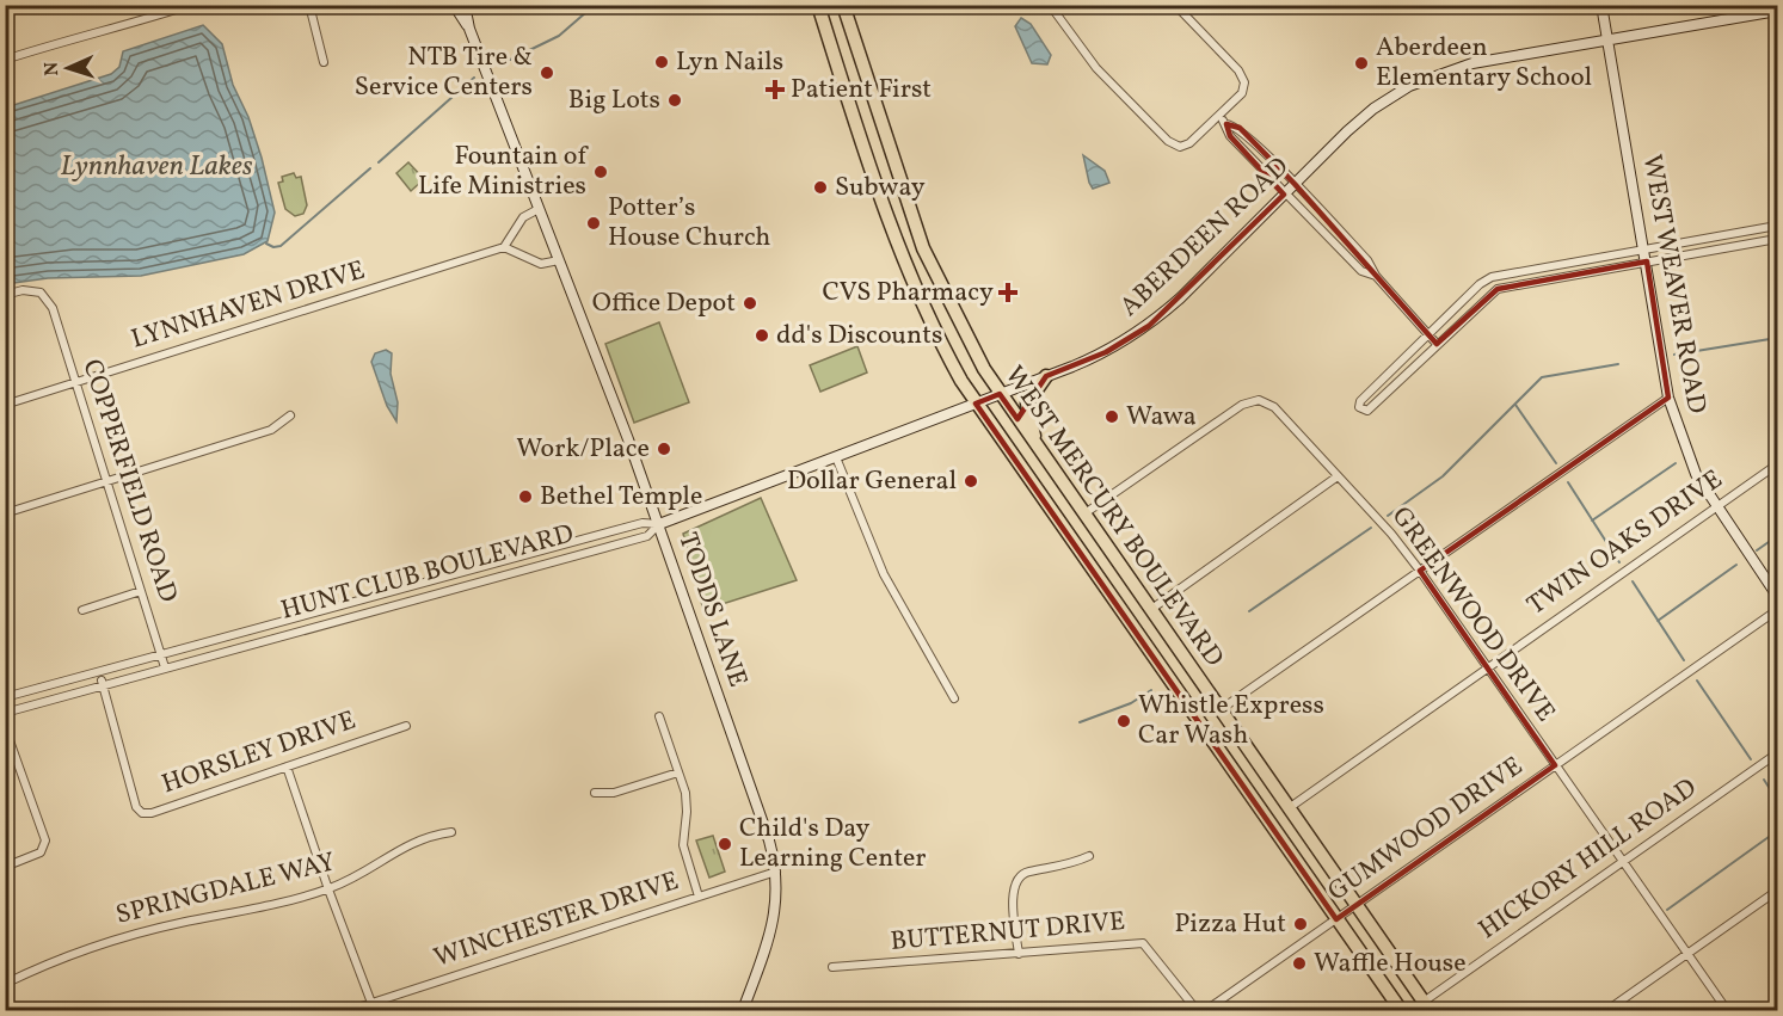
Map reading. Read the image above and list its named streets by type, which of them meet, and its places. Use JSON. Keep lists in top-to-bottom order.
{
  "streets": {
    "highway": ["WEST MERCURY BOULEVARD"],
    "main road": ["ABERDEEN ROAD", "WEST WEAVER ROAD", "TODDS LANE"],
    "street": [
      "LYNNHAVEN DRIVE",
      "COPPERFIELD ROAD",
      "TWIN OAKS DRIVE",
      "HUNT CLUB BOULEVARD",
      "GREENWOOD DRIVE",
      "HORSLEY DRIVE",
      "GUMWOOD DRIVE",
      "HICKORY HILL ROAD",
      "SPRINGDALE WAY",
      "WINCHESTER DRIVE",
      "BUTTERNUT DRIVE"
    ]
  },
  "crossings": [
    ["ABERDEEN ROAD", "WEST WEAVER ROAD"],
    ["ABERDEEN ROAD", "WEST MERCURY BOULEVARD"],
    ["ABERDEEN ROAD", "HUNT CLUB BOULEVARD"],
    ["ABERDEEN ROAD", "TODDS LANE"],
    ["WEST WEAVER ROAD", "TWIN OAKS DRIVE"],
    ["LYNNHAVEN DRIVE", "COPPERFIELD ROAD"],
    ["COPPERFIELD ROAD", "HUNT CLUB BOULEVARD"],
    ["WEST MERCURY BOULEVARD", "TWIN OAKS DRIVE"],
    ["WEST MERCURY BOULEVARD", "GREENWOOD DRIVE"],
    ["WEST MERCURY BOULEVARD", "GUMWOOD DRIVE"],
    ["WEST MERCURY BOULEVARD", "HICKORY HILL ROAD"],
    ["TWIN OAKS DRIVE", "GREENWOOD DRIVE"],
    ["HUNT CLUB BOULEVARD", "TODDS LANE"],
    ["HUNT CLUB BOULEVARD", "HORSLEY DRIVE"],
    ["TODDS LANE", "WINCHESTER DRIVE"],
    ["GREENWOOD DRIVE", "GUMWOOD DRIVE"],
    ["GREENWOOD DRIVE", "HICKORY HILL ROAD"]
  ],
  "water": ["Lynnhaven Lakes"],
  "places": {
    "other": [
      "Lyn Nails",
      "Aberdeen Elementary School",
      "NTB Tire & Service Centers",
      "Big Lots",
      "Fountain of Life Ministries",
      "Subway",
      "Potter’s House Church",
      "Office Depot",
      "dd's Discounts",
      "Wawa",
      "Work/Place",
      "Dollar General",
      "Bethel Temple",
      "Whistle Express Car Wash",
      "Child's Day Learning Center",
      "Pizza Hut",
      "Waffle House"
    ],
    "health": ["Patient First", "CVS Pharmacy"]
  },
  "north": "left"
}
